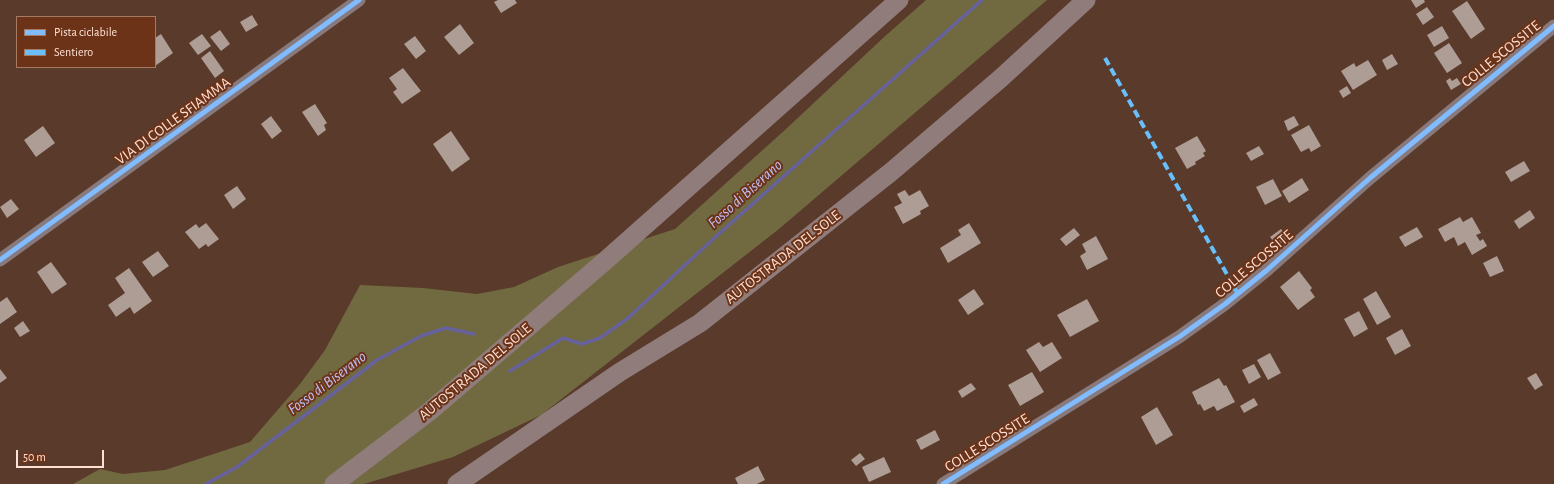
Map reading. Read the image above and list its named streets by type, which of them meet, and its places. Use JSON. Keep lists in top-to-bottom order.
{
  "streets": {
    "highway": ["AUTOSTRADA DEL SOLE"],
    "street": ["COLLE SCOSSITE", "VIA DI COLLE SFIAMMA"]
  },
  "water": ["Fosso di Biserano"],
  "legend": ["Pista ciclabile", "Sentiero"],
  "scale_bar": "50 m"
}
